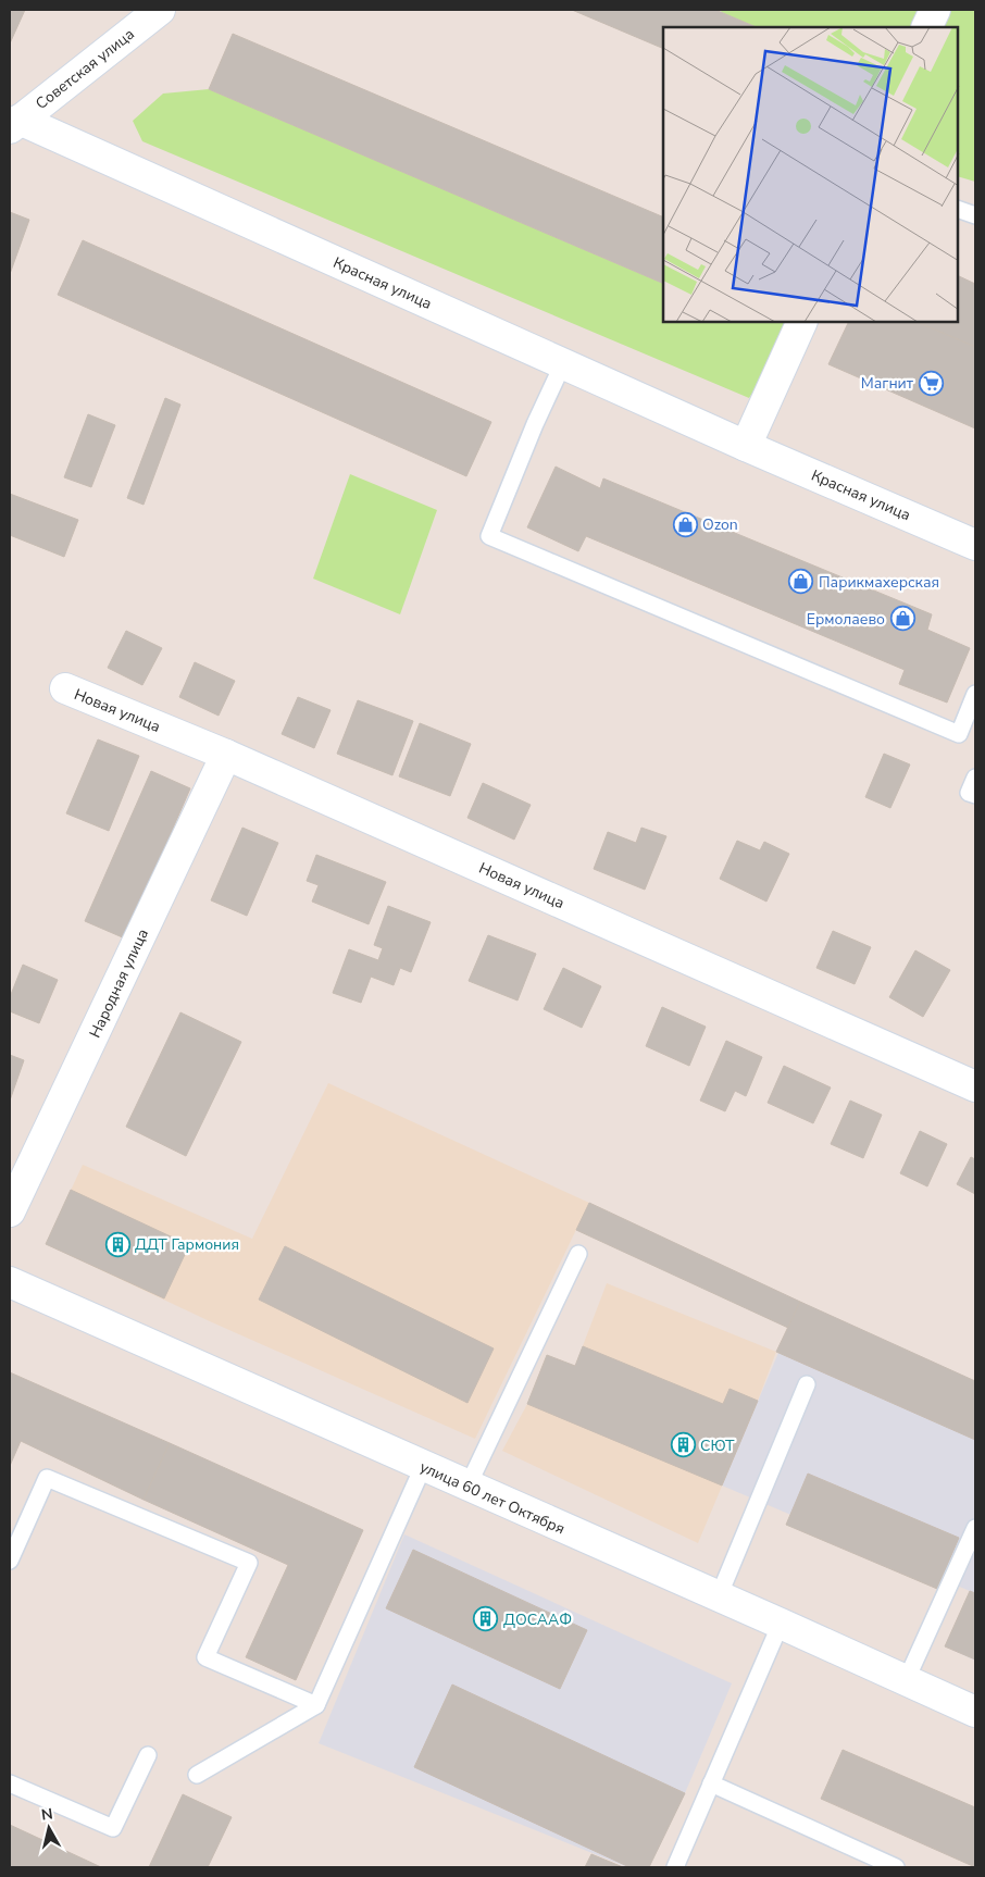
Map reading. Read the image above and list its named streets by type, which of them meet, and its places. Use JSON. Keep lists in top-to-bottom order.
{
  "streets": {
    "street": [
      "Советская улица",
      "Красная улица",
      "Новая улица",
      "Народная улица",
      "улица 60 лет Октября"
    ]
  },
  "crossings": [
    ["Советская улица", "Красная улица"],
    ["Новая улица", "Народная улица"]
  ],
  "places": {
    "supermarket": ["Магнит"],
    "shop": ["Ozon", "Парикмахерская", "Ермолаево"],
    "building": ["ДДТ Гармония", "СЮТ", "ДОСААФ"]
  },
  "north": "top"
}
